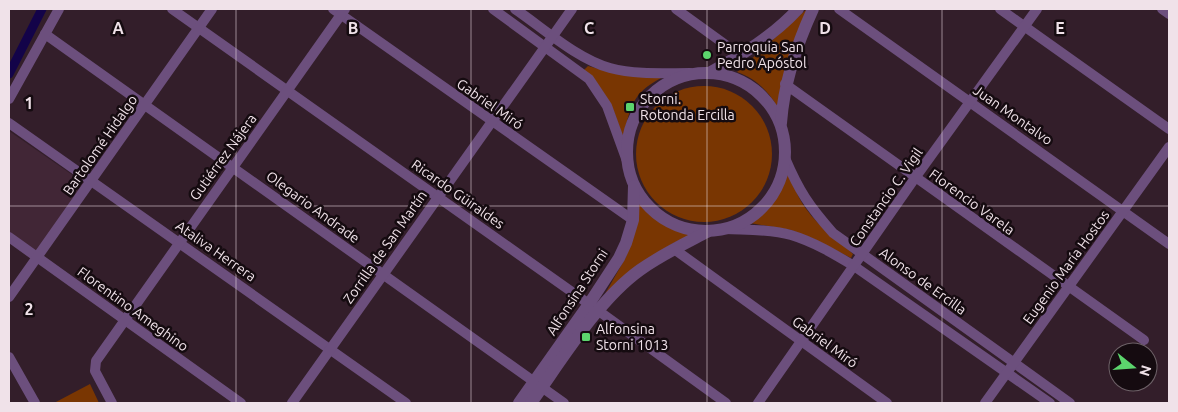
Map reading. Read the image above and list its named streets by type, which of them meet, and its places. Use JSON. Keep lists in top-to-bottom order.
{
  "streets": {
    "street": [
      "Gabriel Miró",
      "Juan Montalvo",
      "Bartolomé Hidalgo",
      "Gutiérrez Nájera",
      "Ricardo Güiraldes",
      "Constancio C. Vigil",
      "Florencio Varela",
      "Olegario Andrade",
      "Zorrilla de San Martín",
      "Ataliva Herrera",
      "Eugenio María Hostos",
      "Alonso de Ercilla",
      "Alfonsina Storni",
      "Florentino Ameghino"
    ]
  },
  "crossings": [
    ["Gabriel Miró", "Gutiérrez Nájera"],
    ["Gabriel Miró", "Constancio C. Vigil"],
    ["Gabriel Miró", "Zorrilla de San Martín"],
    ["Gabriel Miró", "Alfonsina Storni"],
    ["Juan Montalvo", "Constancio C. Vigil"],
    ["Juan Montalvo", "Eugenio María Hostos"],
    ["Bartolomé Hidalgo", "Ricardo Güiraldes"],
    ["Bartolomé Hidalgo", "Olegario Andrade"],
    ["Bartolomé Hidalgo", "Ataliva Herrera"],
    ["Bartolomé Hidalgo", "Florentino Ameghino"],
    ["Gutiérrez Nájera", "Ricardo Güiraldes"],
    ["Gutiérrez Nájera", "Olegario Andrade"],
    ["Gutiérrez Nájera", "Ataliva Herrera"],
    ["Gutiérrez Nájera", "Florentino Ameghino"],
    ["Ricardo Güiraldes", "Zorrilla de San Martín"],
    ["Ricardo Güiraldes", "Alfonsina Storni"],
    ["Constancio C. Vigil", "Florencio Varela"],
    ["Constancio C. Vigil", "Alonso de Ercilla"],
    ["Florencio Varela", "Eugenio María Hostos"],
    ["Olegario Andrade", "Zorrilla de San Martín"],
    ["Olegario Andrade", "Alfonsina Storni"],
    ["Zorrilla de San Martín", "Ataliva Herrera"],
    ["Eugenio María Hostos", "Alonso de Ercilla"],
    ["Alonso de Ercilla", "Alfonsina Storni"]
  ],
  "places": {
    "other": ["Parroquia San Pedro Apóstol"],
    "transit": ["Storni. Rotonda Ercilla", "Alfonsina Storni 1013"]
  },
  "north": "right",
  "grid": {
    "columns": [
      "A",
      "B",
      "C",
      "D",
      "E"
    ],
    "rows": ["1", "2"]
  }
}
